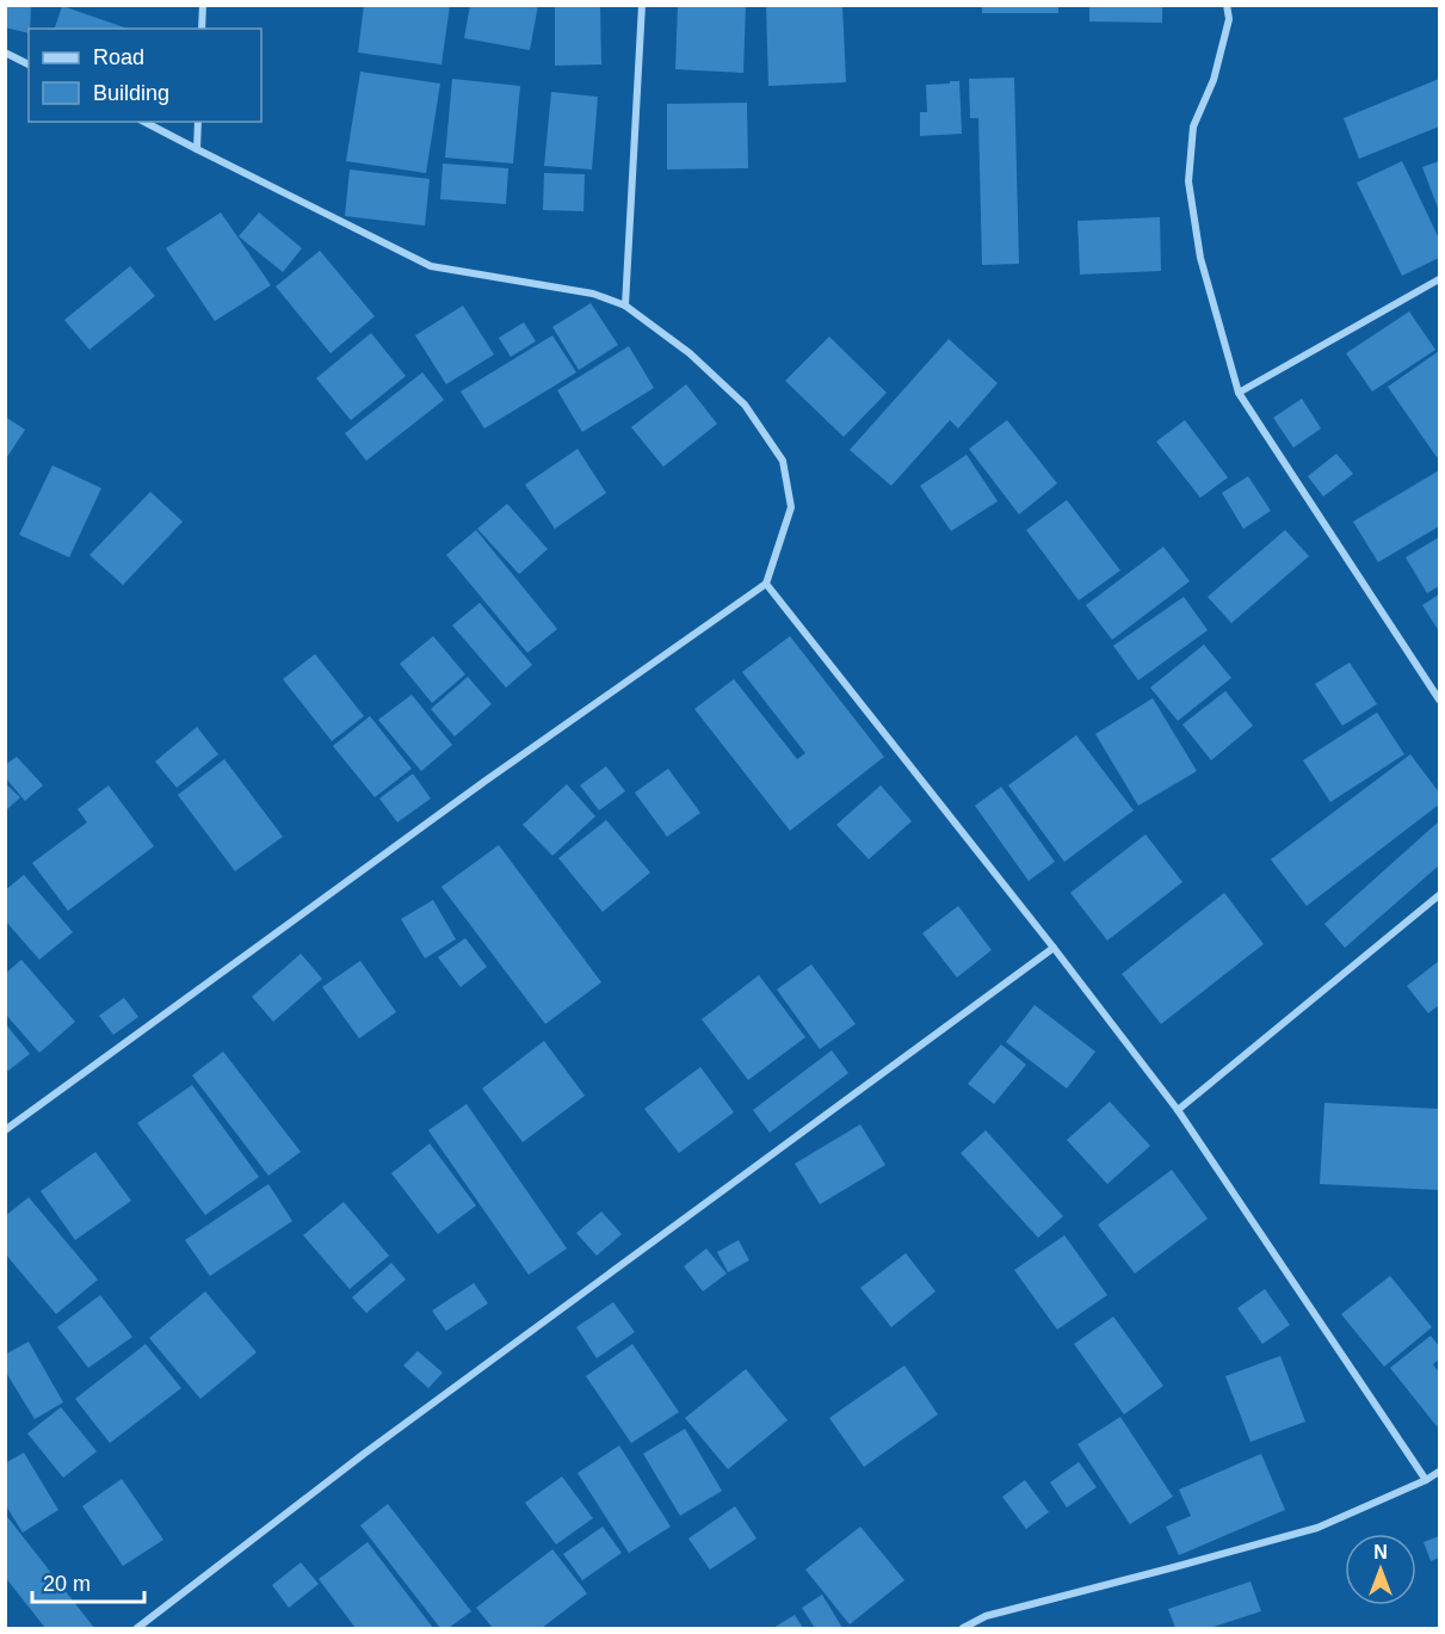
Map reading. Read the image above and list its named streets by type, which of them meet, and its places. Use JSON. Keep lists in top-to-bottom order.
{
  "legend": ["Road", "Building"],
  "scale_bar": "20 m",
  "north": "top"
}
